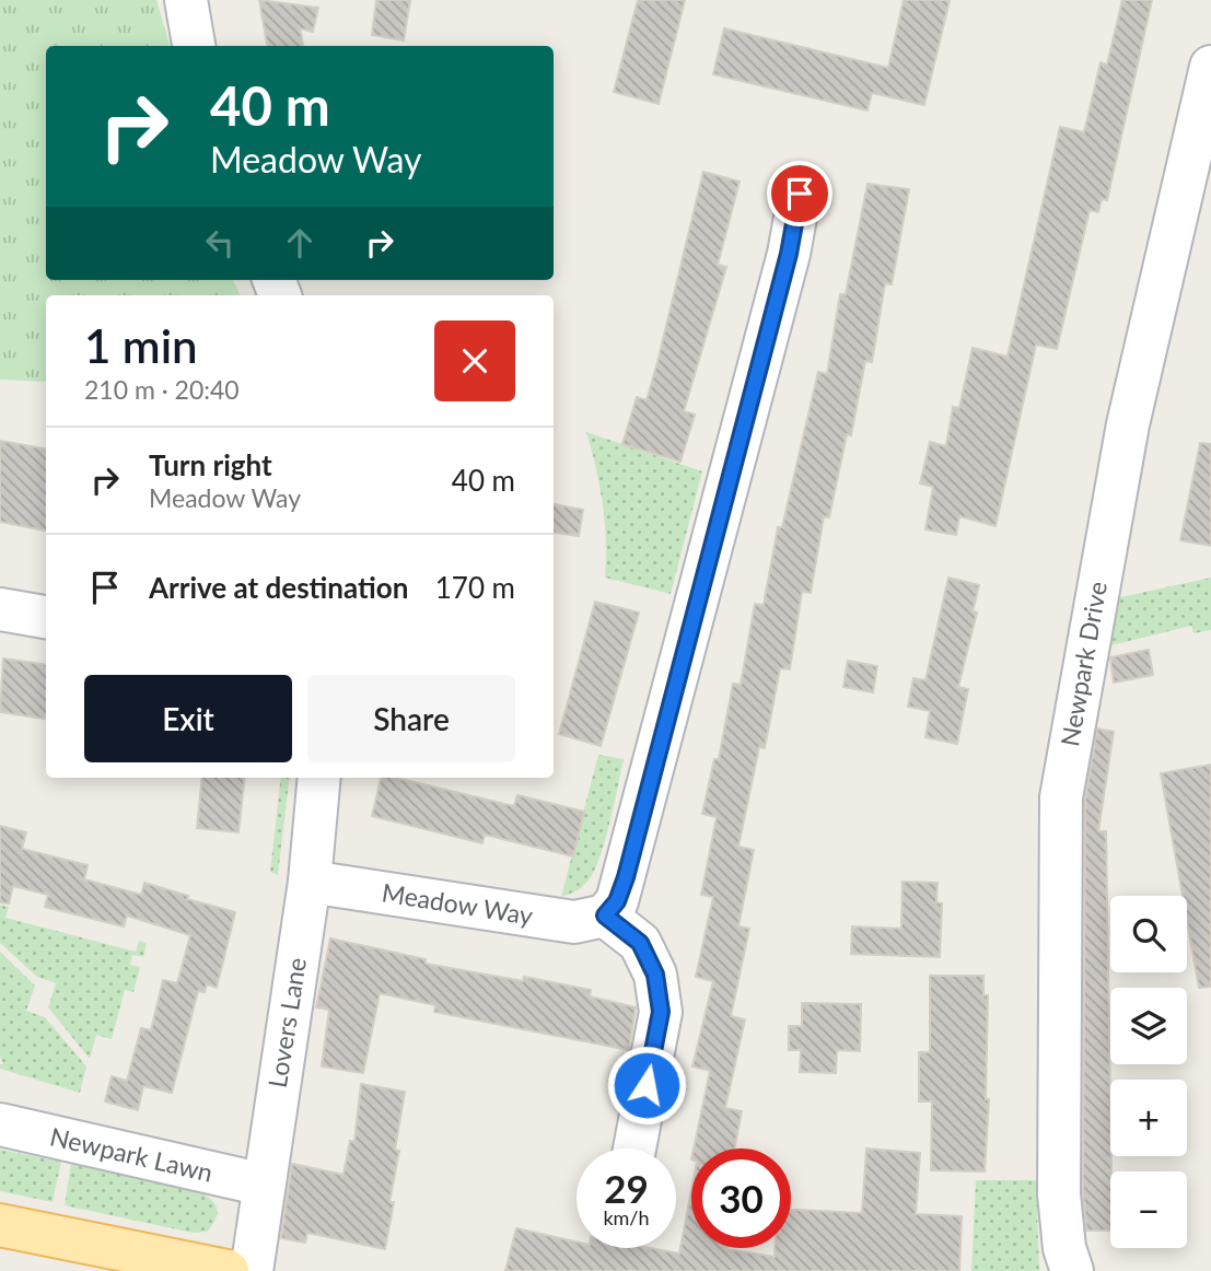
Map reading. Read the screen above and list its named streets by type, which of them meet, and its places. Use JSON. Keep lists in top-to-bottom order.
{
  "streets": {
    "street": [
      "Newpark Drive",
      "Meadow Way",
      "Lovers Lane",
      "Newpark Lawn"
    ]
  },
  "crossings": [
    ["Meadow Way", "Lovers Lane"],
    ["Lovers Lane", "Newpark Lawn"]
  ],
  "page": {
    "turn": ["40 m", "Meadow Way"],
    "heading": ["1 min", "210 m · 20:40"],
    "list": [
      {
        "name": "Turn right",
        "note": "Meadow Way",
        "value": "40 m"
      },
      {
        "name": "Arrive at destination",
        "value": "170 m"
      }
    ],
    "buttons": ["Exit", "Share"],
    "map_buttons": ["+", "−"],
    "speed": "29 km/h",
    "limit": "30"
  }
}
